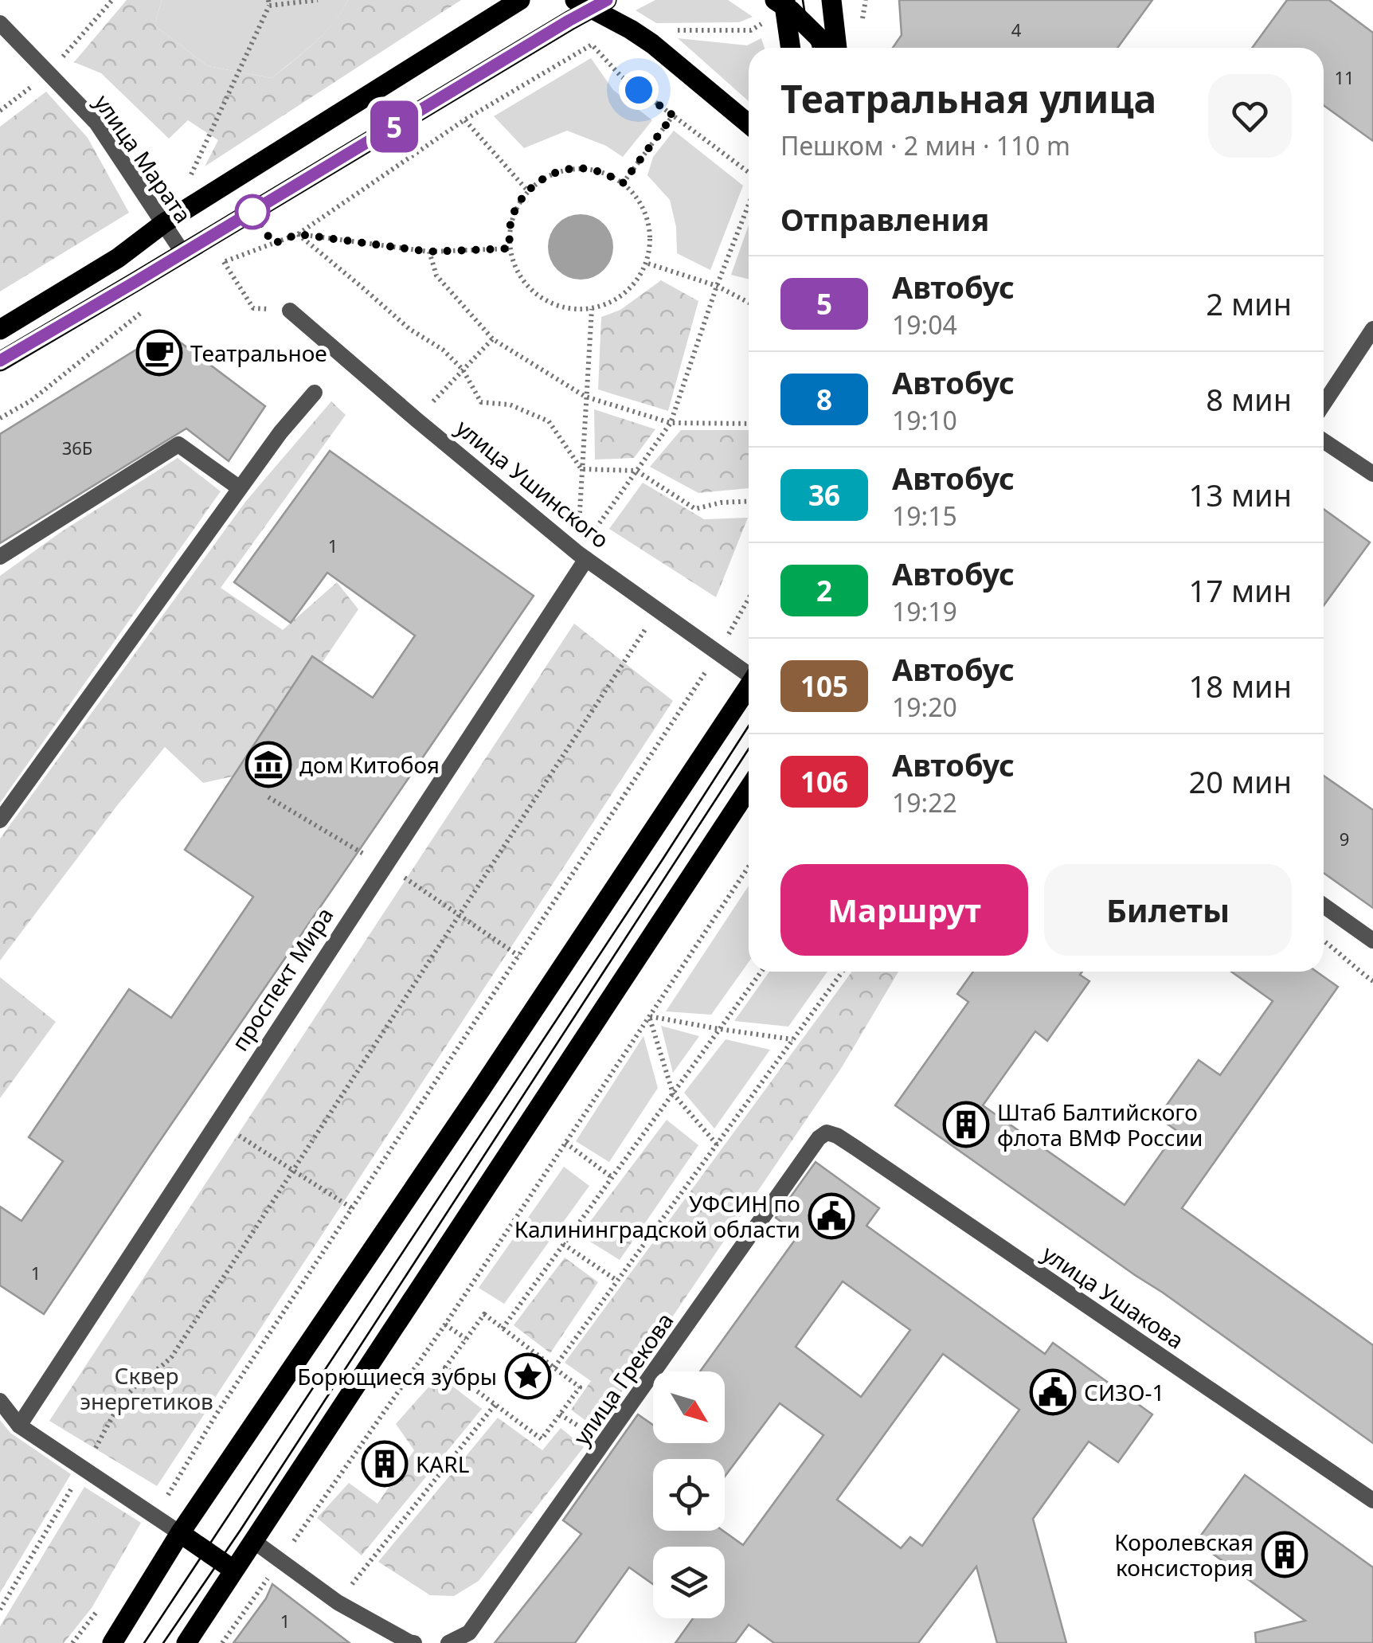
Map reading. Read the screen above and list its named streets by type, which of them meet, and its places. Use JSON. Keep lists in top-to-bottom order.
{
  "streets": {
    "street": [
      "улица Марата",
      "улица Ушинского",
      "проспект Мира",
      "улица Ушакова",
      "улица Грекова"
    ]
  },
  "crossings": [
    ["улица Ушинского", "проспект Мира"],
    ["улица Ушакова", "улица Грекова"]
  ],
  "parks": ["Сквер энергетиков"],
  "places": {
    "cafe": ["Театральное"],
    "museum": ["дом Китобоя"],
    "building": ["Штаб Балтийского флота ВМФ России", "KARL", "Королевская консистория"],
    "public building": ["УФСИН по Калининградской области", "СИЗО-1"],
    "place": ["Борющиеся зубры"]
  },
  "lines": ["bus line 5"],
  "house_numbers": [
    "4",
    "11",
    "36Б",
    "1",
    "9",
    "1",
    "1"
  ],
  "north": "bottom right",
  "page": {
    "on_map": "5",
    "heading": [
      ["Театральная улица", "Пешком · 2 мин · 110 m"],
      "Отправления"
    ],
    "list": [
      {
        "mark": "5",
        "name": "Автобус",
        "note": "19:04",
        "value": "2 мин"
      },
      {
        "mark": "8",
        "name": "Автобус",
        "note": "19:10",
        "value": "8 мин"
      },
      {
        "mark": "36",
        "name": "Автобус",
        "note": "19:15",
        "value": "13 мин"
      },
      {
        "mark": "2",
        "name": "Автобус",
        "note": "19:19",
        "value": "17 мин"
      },
      {
        "mark": "105",
        "name": "Автобус",
        "note": "19:20",
        "value": "18 мин"
      },
      {
        "mark": "106",
        "name": "Автобус",
        "note": "19:22",
        "value": "20 мин"
      }
    ],
    "buttons": ["Маршрут", "Билеты"]
  }
}
